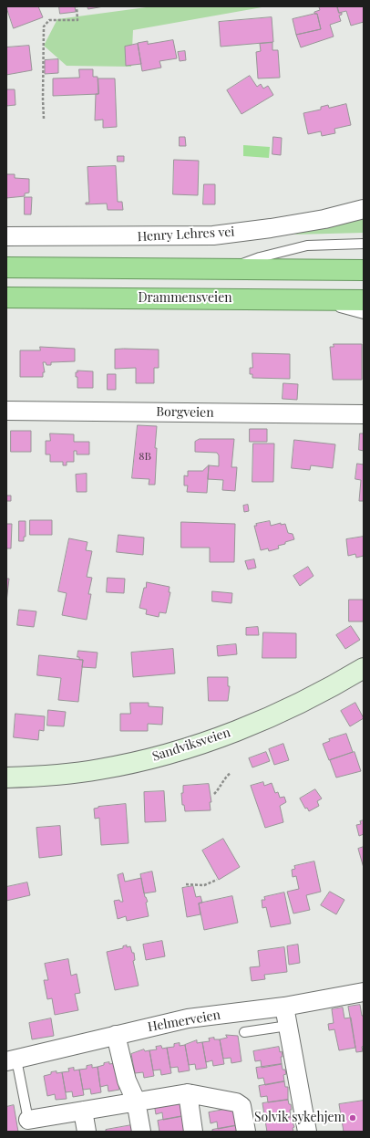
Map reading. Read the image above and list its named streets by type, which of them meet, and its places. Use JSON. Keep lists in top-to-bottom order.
{
  "streets": {
    "highway": ["Drammensveien"],
    "main road": ["Sandviksveien"],
    "street": ["Henry Lehres vei", "Borgveien", "Helmerveien"]
  },
  "places": ["Solvik sykehjem"],
  "house_numbers": ["8B"]
}
